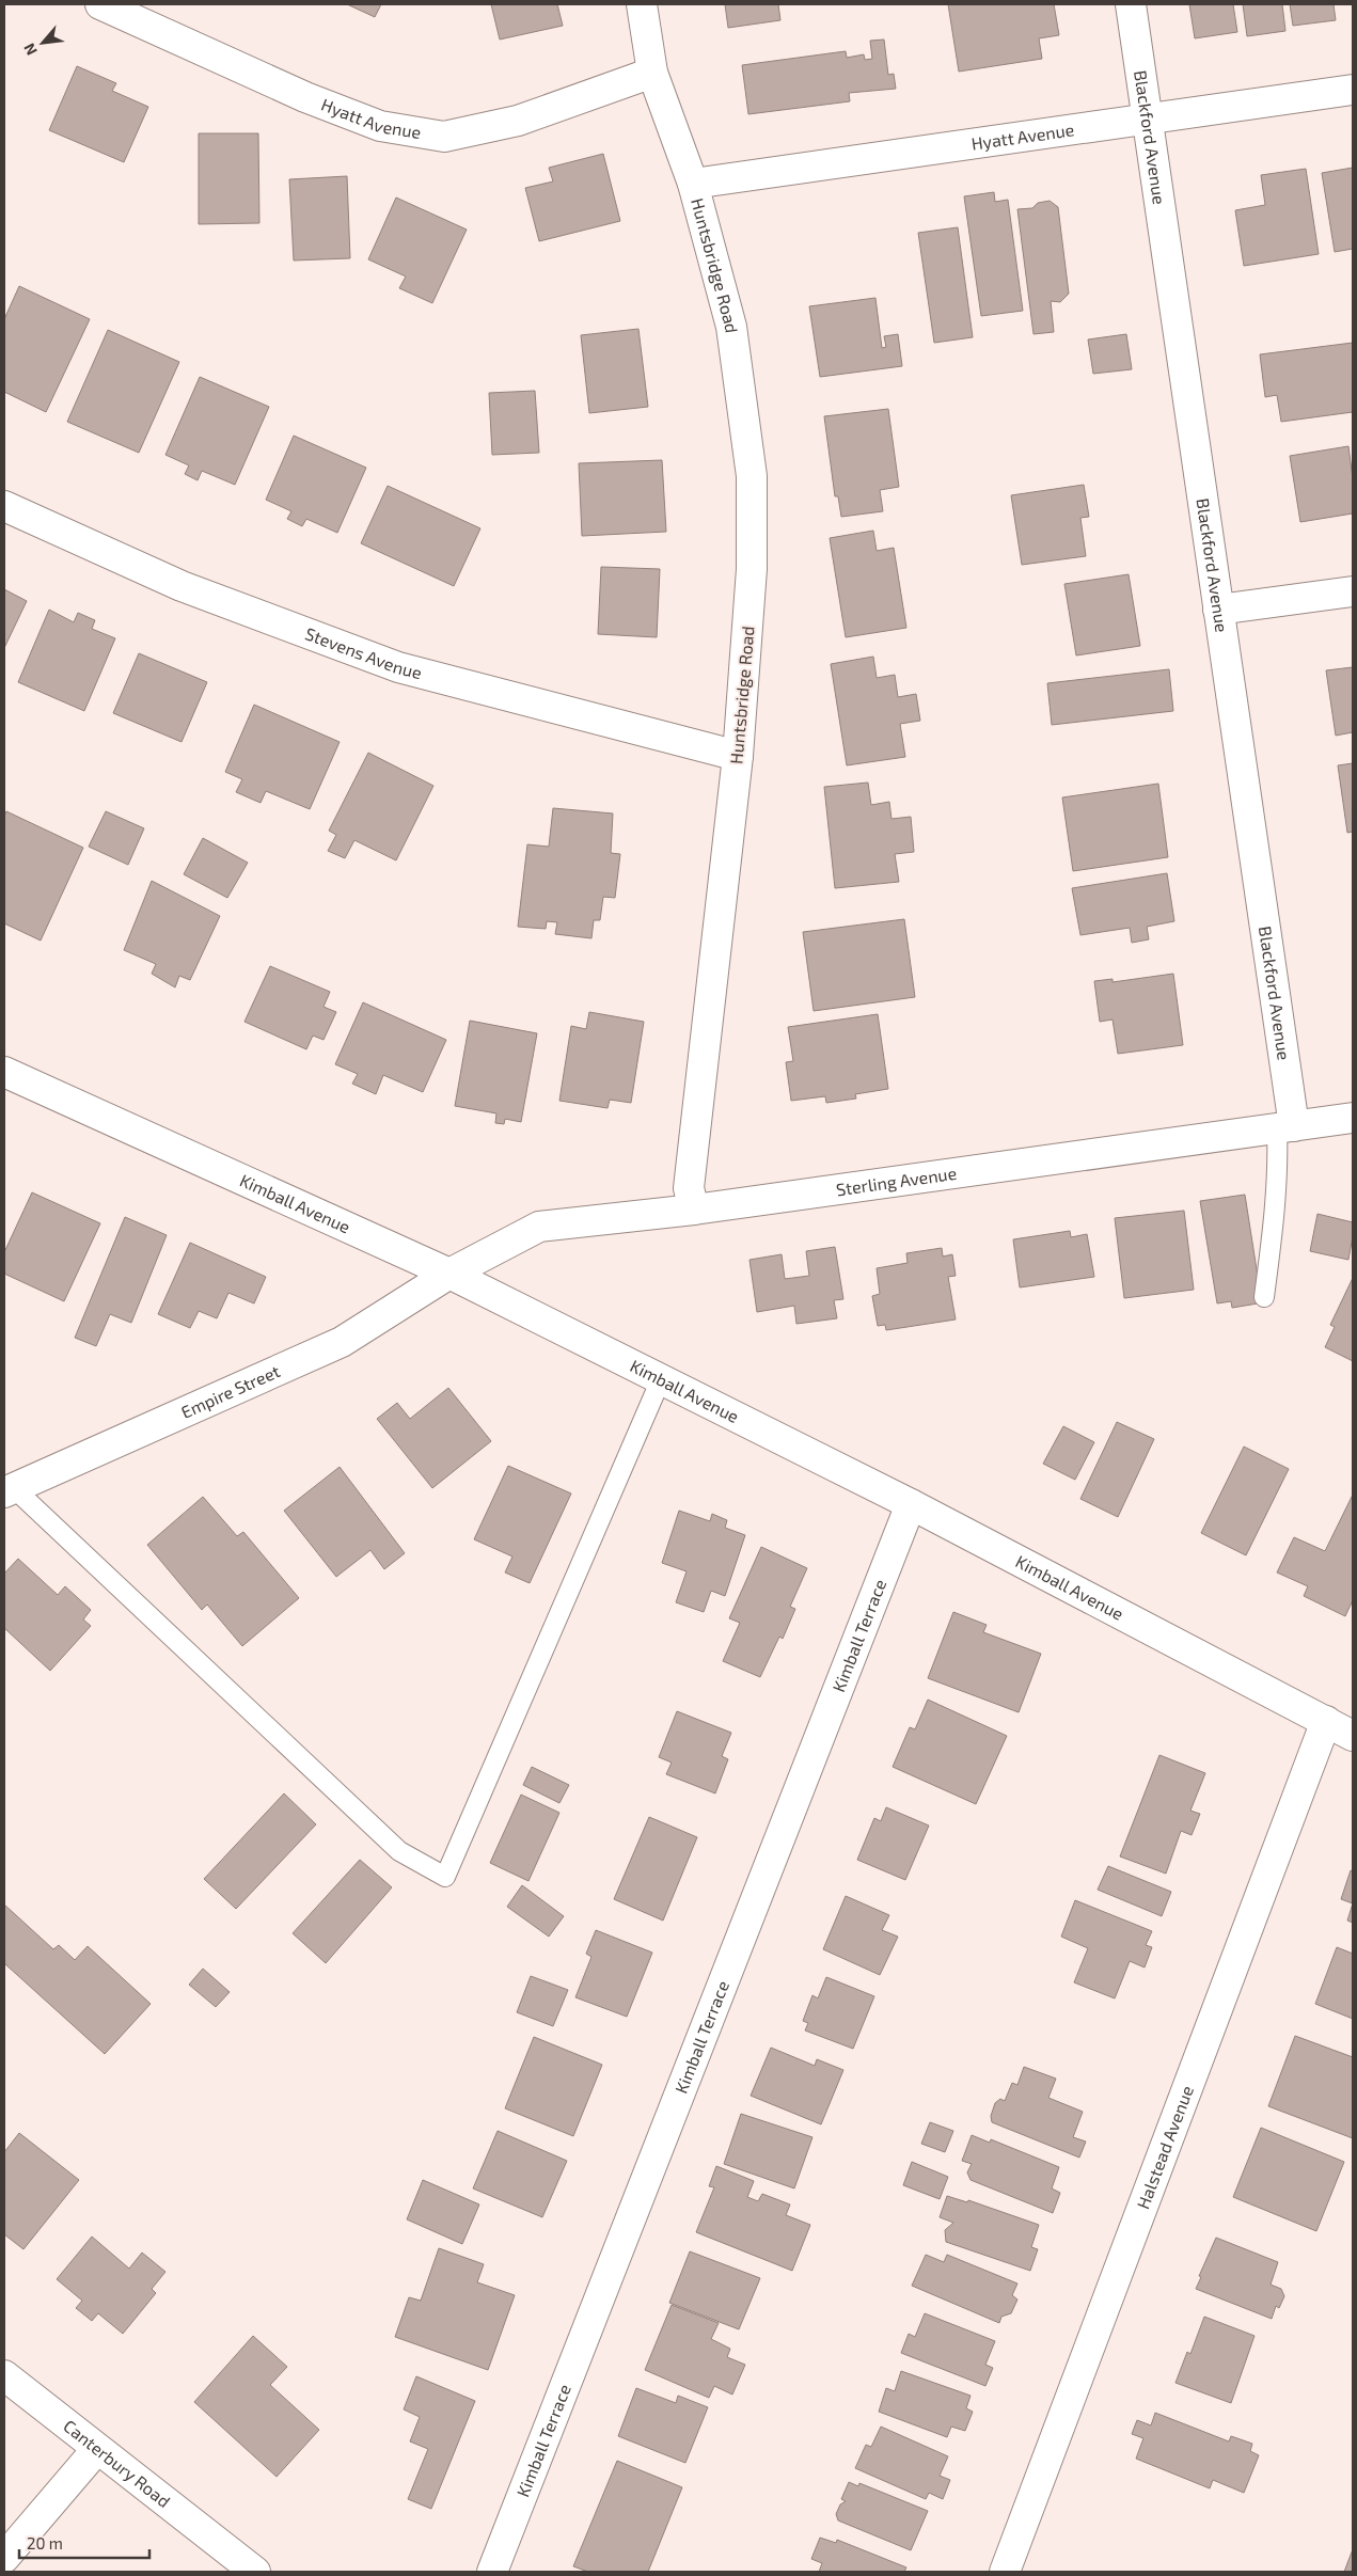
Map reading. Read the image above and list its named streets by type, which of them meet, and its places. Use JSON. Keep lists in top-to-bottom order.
{
  "streets": {
    "street": [
      "Hyatt Avenue",
      "Blackford Avenue",
      "Huntsbridge Road",
      "Stevens Avenue",
      "Sterling Avenue",
      "Kimball Avenue",
      "Empire Street",
      "Kimball Terrace",
      "Halstead Avenue",
      "Canterbury Road"
    ]
  },
  "crossings": [
    ["Hyatt Avenue", "Blackford Avenue"],
    ["Hyatt Avenue", "Huntsbridge Road"],
    ["Blackford Avenue", "Sterling Avenue"],
    ["Huntsbridge Road", "Stevens Avenue"],
    ["Huntsbridge Road", "Sterling Avenue"],
    ["Sterling Avenue", "Kimball Avenue"],
    ["Sterling Avenue", "Empire Street"],
    ["Kimball Avenue", "Empire Street"],
    ["Kimball Avenue", "Kimball Terrace"],
    ["Kimball Avenue", "Halstead Avenue"]
  ],
  "scale_bar": "20 m",
  "north": "bottom left"
}
